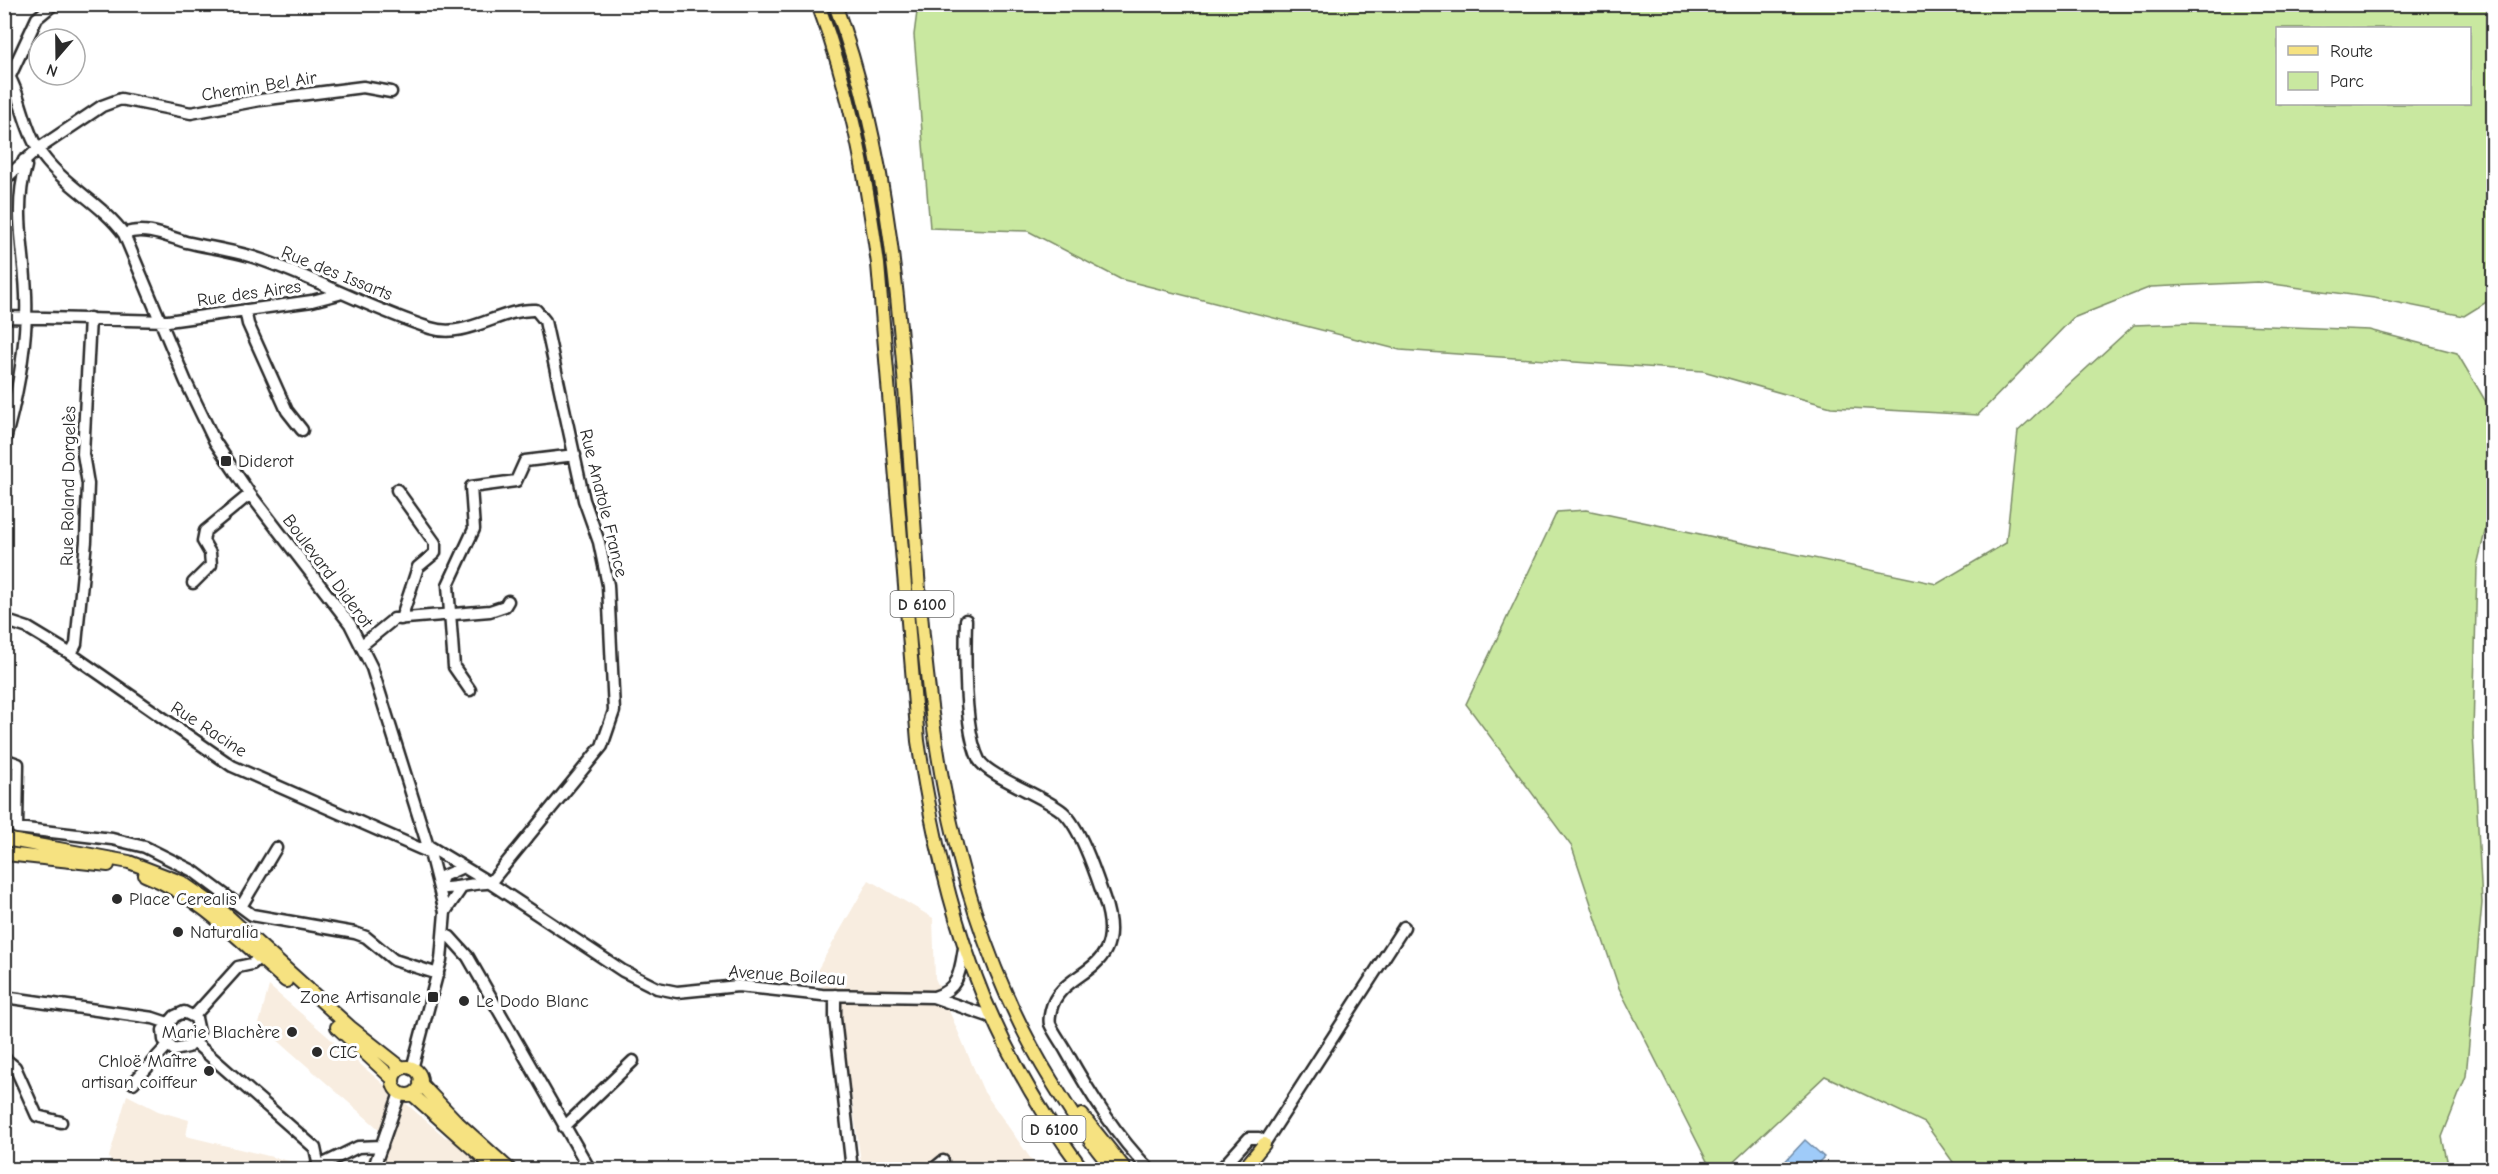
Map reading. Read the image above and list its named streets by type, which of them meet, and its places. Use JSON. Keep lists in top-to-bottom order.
{
  "streets": {
    "main road": ["D 6100"],
    "street": [
      "Chemin Bel Air",
      "Rue des Issarts",
      "Rue des Aires",
      "Rue Roland Dorgelès",
      "Rue Anatole France",
      "Boulevard Diderot",
      "Rue Racine",
      "Avenue Boileau"
    ]
  },
  "crossings": [
    ["Chemin Bel Air", "Boulevard Diderot"],
    ["Rue des Issarts", "Rue des Aires"],
    ["Rue des Issarts", "Rue Anatole France"],
    ["Rue des Issarts", "Boulevard Diderot"],
    ["Rue des Aires", "Rue Roland Dorgelès"],
    ["Rue des Aires", "Boulevard Diderot"],
    ["Rue Roland Dorgelès", "Rue Racine"],
    ["Rue Anatole France", "Avenue Boileau"],
    ["Boulevard Diderot", "Rue Racine"],
    ["D 6100", "Avenue Boileau"],
    ["Rue Racine", "Avenue Boileau"]
  ],
  "places": {
    "transit": ["Diderot", "Zone Artisanale"],
    "other": [
      "Place Cerealis",
      "Naturalia",
      "Le Dodo Blanc",
      "Marie Blachère",
      "CIC",
      "Chloë Maître artisan coiffeur"
    ]
  },
  "legend": ["Route", "Parc"],
  "north": "bottom"
}
